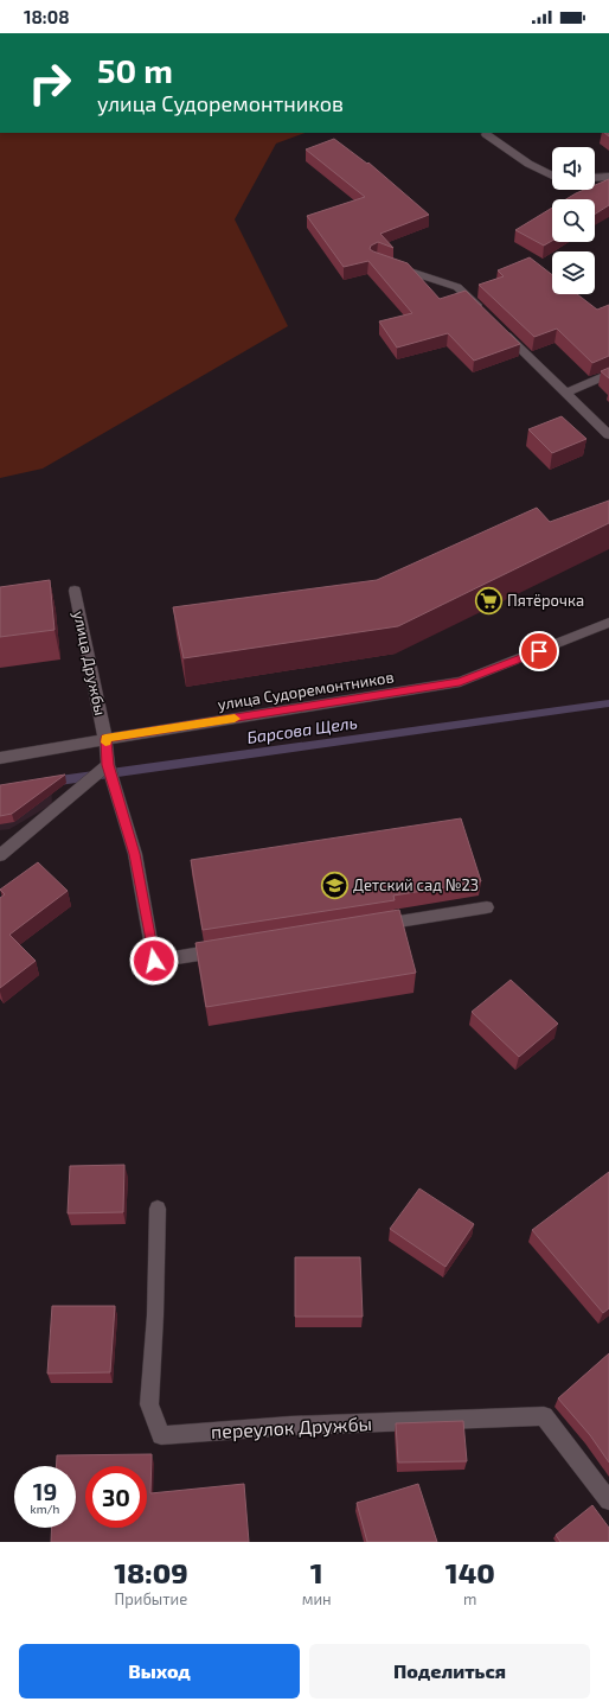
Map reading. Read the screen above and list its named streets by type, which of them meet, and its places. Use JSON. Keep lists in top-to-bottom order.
{
  "streets": {
    "street": ["улица Дружбы", "улица Судоремонтников", "переулок Дружбы"]
  },
  "crossings": [
    ["улица Дружбы", "улица Судоремонтников"]
  ],
  "water": ["Барсова Щель"],
  "places": {
    "supermarket": ["Пятёрочка"],
    "school or university": ["Детский сад №23"]
  },
  "page": {
    "status": "18:08",
    "turn": ["50 m", "улица Судоремонтников"],
    "speed": "19 km/h",
    "limit": "30",
    "eta": [
      "18:09",
      "Прибытие",
      "1",
      "мин",
      "140",
      "m"
    ],
    "buttons": ["Выход", "Поделиться"]
  }
}
